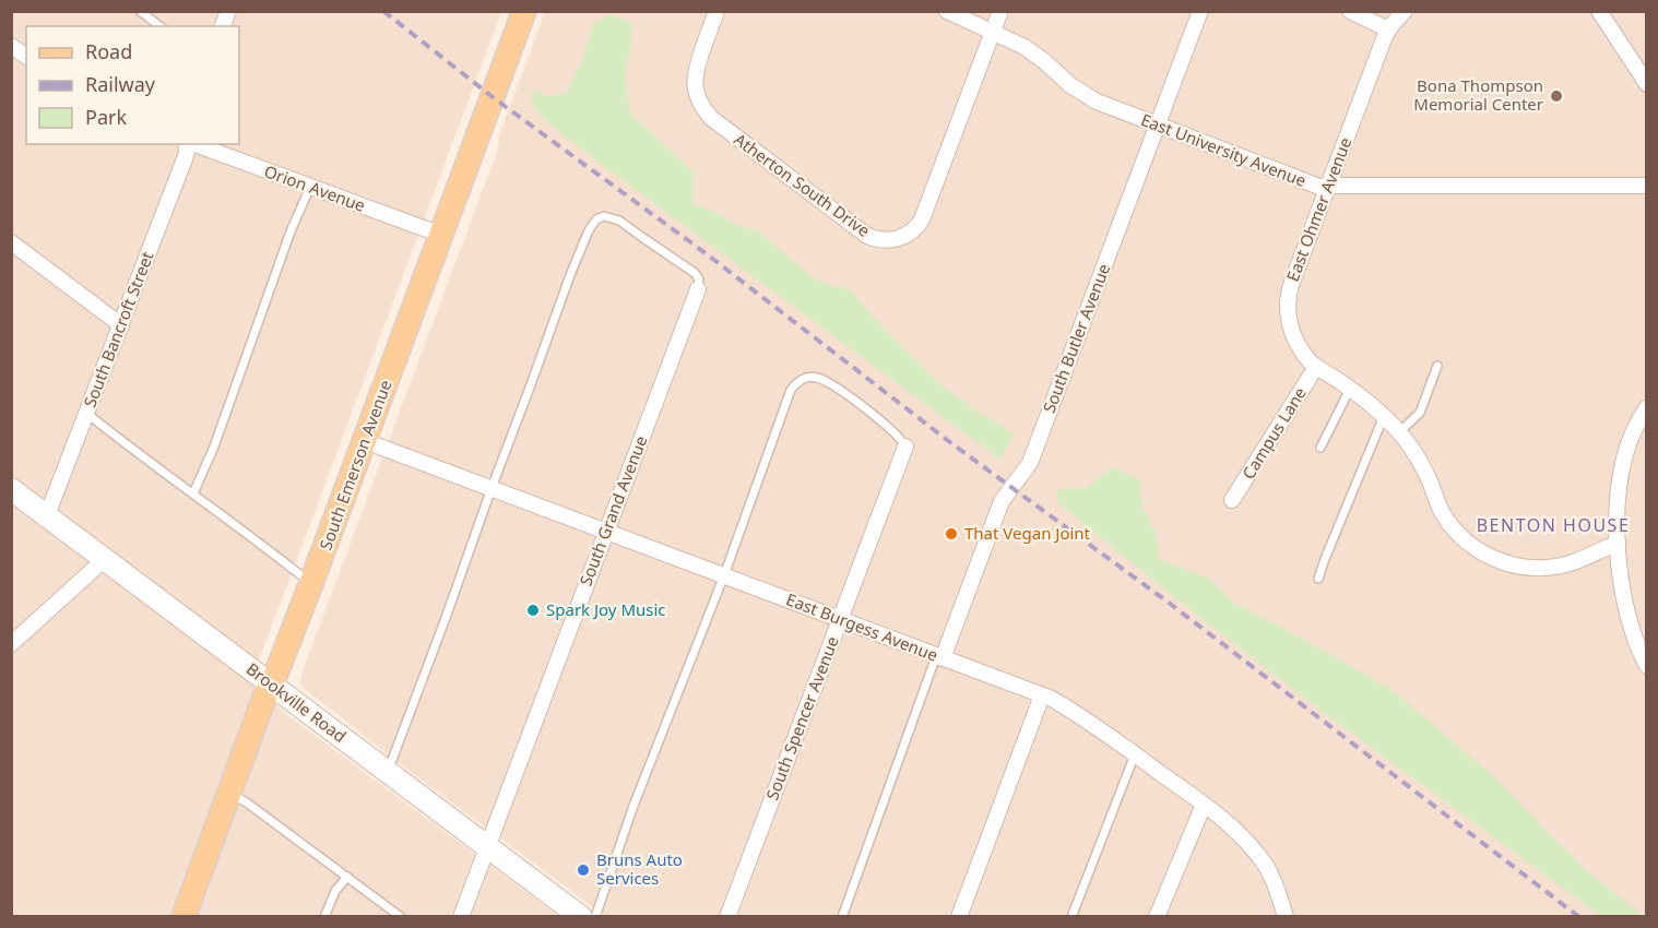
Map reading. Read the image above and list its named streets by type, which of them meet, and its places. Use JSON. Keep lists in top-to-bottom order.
{
  "streets": {
    "main road": ["South Emerson Avenue"],
    "street": [
      "East University Avenue",
      "Atherton South Drive",
      "Orion Avenue",
      "East Ohmer Avenue",
      "South Bancroft Street",
      "South Butler Avenue",
      "Campus Lane",
      "South Grand Avenue",
      "East Burgess Avenue",
      "Brookville Road",
      "South Spencer Avenue"
    ]
  },
  "crossings": [
    ["East University Avenue", "Atherton South Drive"],
    ["East University Avenue", "East Ohmer Avenue"],
    ["East University Avenue", "South Butler Avenue"],
    ["Orion Avenue", "South Emerson Avenue"],
    ["East Ohmer Avenue", "Campus Lane"],
    ["South Bancroft Street", "Brookville Road"],
    ["South Butler Avenue", "East Burgess Avenue"],
    ["South Emerson Avenue", "East Burgess Avenue"],
    ["South Emerson Avenue", "Brookville Road"],
    ["South Grand Avenue", "East Burgess Avenue"],
    ["South Grand Avenue", "Brookville Road"],
    ["East Burgess Avenue", "South Spencer Avenue"]
  ],
  "districts": ["BENTON HOUSE"],
  "places": [
    "Bona Thompson Memorial Center",
    "That Vegan Joint",
    "Spark Joy Music",
    "Bruns Auto Services"
  ],
  "legend": ["Road", "Railway", "Park"]
}
